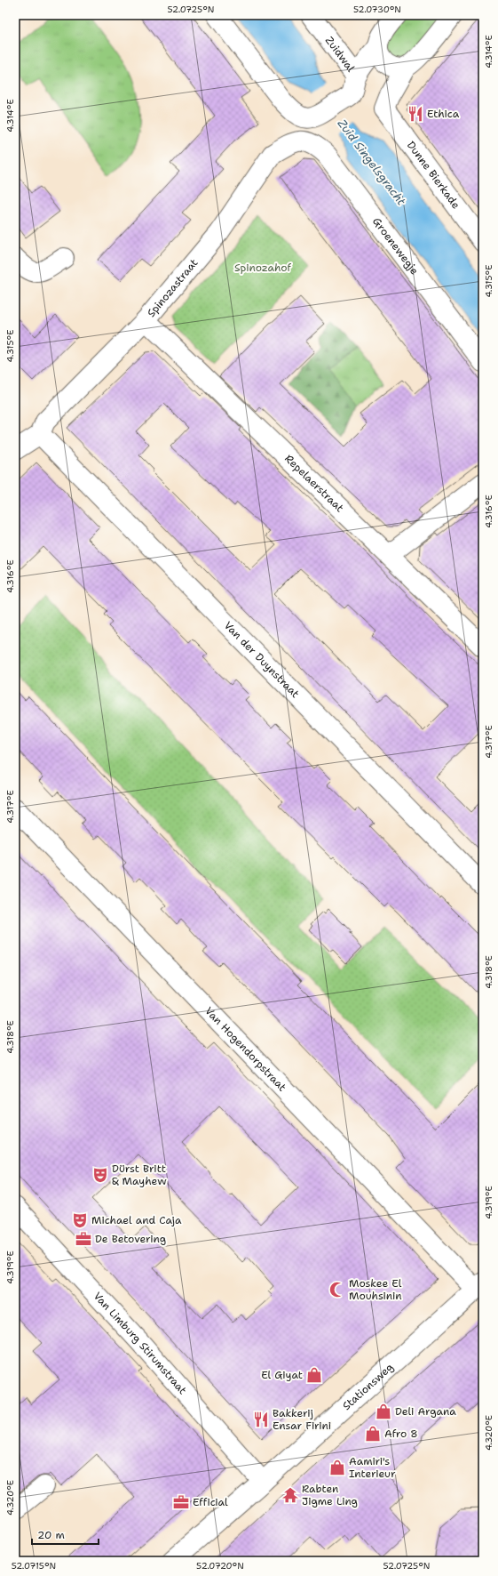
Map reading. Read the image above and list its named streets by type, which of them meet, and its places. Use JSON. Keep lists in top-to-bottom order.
{
  "streets": {
    "street": [
      "Zuidwal",
      "Dunne Bierkade",
      "Groenewegje",
      "Spinozastraat",
      "Repelaerstraat",
      "Van der Duynstraat",
      "Van Hogendorpstraat",
      "Van Limburg Stirumstraat",
      "Stationsweg"
    ]
  },
  "crossings": [
    ["Groenewegje", "Spinozastraat"],
    ["Spinozastraat", "Repelaerstraat"],
    ["Spinozastraat", "Van der Duynstraat"],
    ["Van Hogendorpstraat", "Stationsweg"],
    ["Van Limburg Stirumstraat", "Stationsweg"]
  ],
  "water": ["Zuid Singelsgracht"],
  "parks": ["Spinozahof"],
  "places": {
    "restaurant": ["Ethica", "Bakkerij Ensar Firini"],
    "theatre": ["Dürst Britt & Mayhew", "Michael and Caja"],
    "office": ["De Betovering", "Efficial"],
    "mosque": ["Moskee El Mouhsinin"],
    "shop": [
      "El Giyat",
      "Deli Argana",
      "Afro 8",
      "Aamiri's Interieur"
    ],
    "temple": ["Rabten Jigme Ling"]
  },
  "scale_bar": "20 m",
  "coordinates": [
    "52.0725°N",
    "52.0730°N",
    "4.314°E",
    "4.315°E",
    "4.316°E",
    "4.317°E",
    "4.318°E",
    "4.319°E",
    "4.320°E",
    "52.0715°N",
    "52.0720°N"
  ]
}
